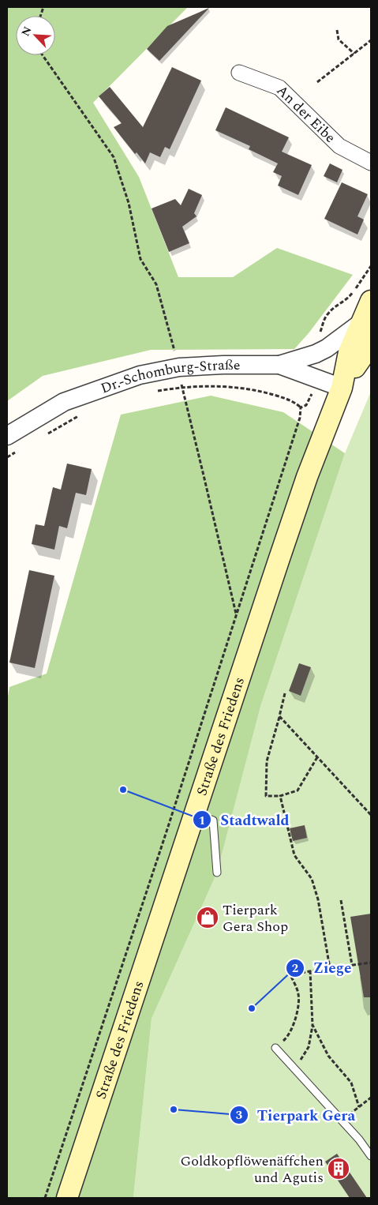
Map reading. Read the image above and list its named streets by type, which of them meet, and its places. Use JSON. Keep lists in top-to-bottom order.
{
  "streets": {
    "main road": ["Straße des Friedens"],
    "street": ["An der Eibe", "Dr.-Schomburg-Straße"]
  },
  "crossings": [
    ["Dr.-Schomburg-Straße", "Straße des Friedens"]
  ],
  "places": {
    "other": ["Stadtwald", "Ziege", "Tierpark Gera"],
    "shop": ["Tierpark Gera Shop"],
    "building": ["Goldkopflöwenäffchen und Agutis"]
  },
  "north": "top left"
}
